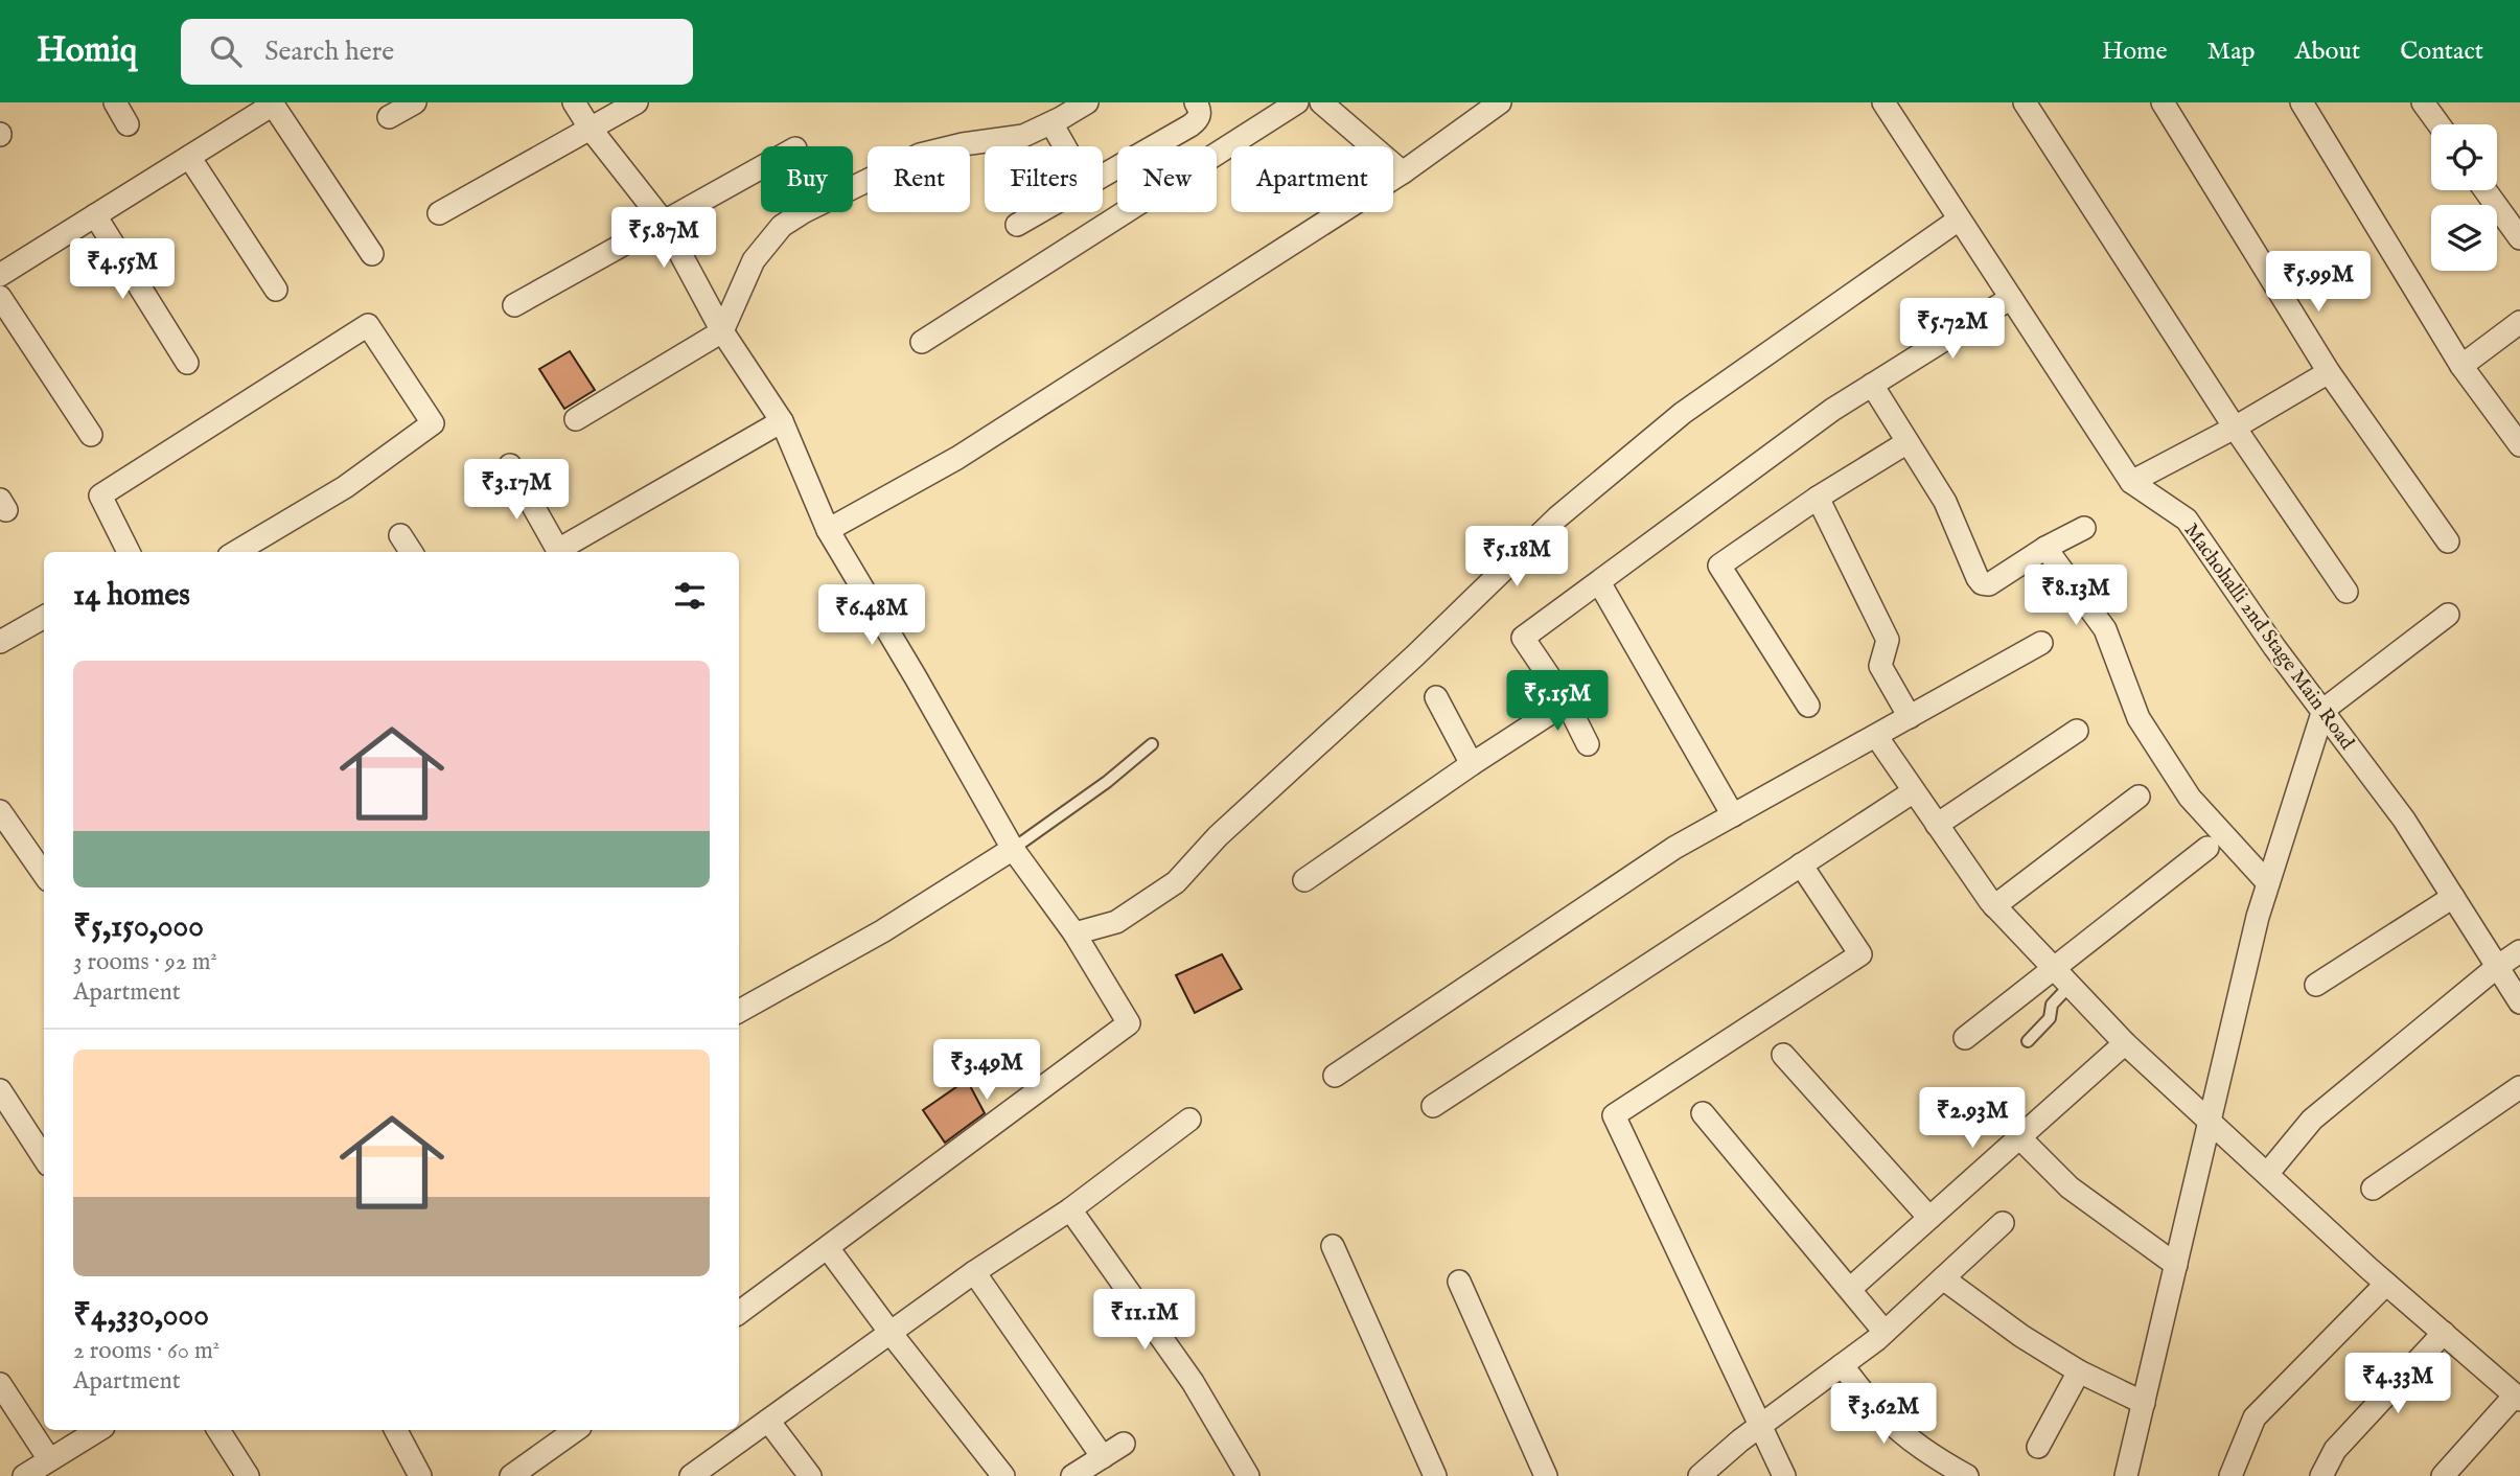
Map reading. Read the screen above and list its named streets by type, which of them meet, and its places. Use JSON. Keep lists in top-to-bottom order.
{
  "streets": {
    "street": ["Machohalli 2nd Stage Main Road"]
  },
  "page": {
    "header": "Homiq",
    "search": "Search here",
    "nav": [
      "Home",
      "Map",
      "About",
      "Contact"
    ],
    "chip": [
      "Buy",
      "Rent",
      "Filters",
      "New",
      "Apartment"
    ],
    "price": [
      "₹5.87M",
      "₹4.55M",
      "₹5.99M",
      "₹5.72M",
      "₹3.17M",
      "₹5.18M",
      "₹8.13M",
      "₹6.48M",
      "₹5.15M",
      "₹3.49M",
      "₹2.93M",
      "₹11.1M",
      "₹4.33M",
      "₹3.62M"
    ],
    "heading": "14 homes",
    "list": [
      {
        "name": "₹5,150,000",
        "note": "3 rooms · 92 m² · Apartment"
      },
      {
        "name": "₹4,330,000",
        "note": "2 rooms · 60 m² · Apartment"
      }
    ]
  }
}
